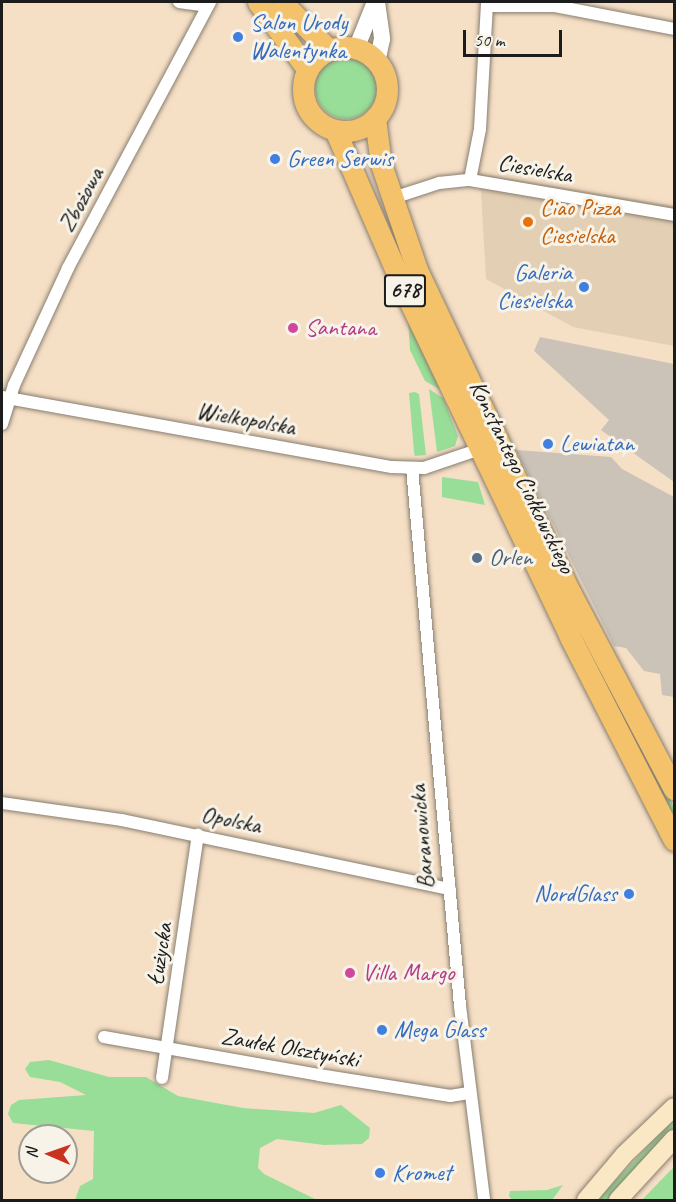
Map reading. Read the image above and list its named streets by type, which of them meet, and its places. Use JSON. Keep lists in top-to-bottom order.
{
  "streets": {
    "highway": ["678", "Konstantego Ciołkowskiego"],
    "street": [
      "Ciesielska",
      "Zbożowa",
      "Wielkopolska",
      "Opolska",
      "Baranowicka",
      "Łużycka",
      "Zaułek Olsztyński"
    ]
  },
  "crossings": [
    ["Ciesielska", "Konstantego Ciołkowskiego"],
    ["Zbożowa", "Wielkopolska"],
    ["678", "Konstantego Ciołkowskiego"],
    ["Wielkopolska", "Konstantego Ciołkowskiego"],
    ["Wielkopolska", "Baranowicka"],
    ["Opolska", "Baranowicka"],
    ["Opolska", "Łużycka"],
    ["Baranowicka", "Zaułek Olsztyński"],
    ["Łużycka", "Zaułek Olsztyński"]
  ],
  "places": [
    "Salon Urody Walentynka",
    "Green Serwis",
    "Ciao Pizza Ciesielska",
    "Galeria Ciesielska",
    "Santana",
    "Lewiatan",
    "Orlen",
    "NordGlass",
    "Villa Margo",
    "Mega Glass",
    "Kromet"
  ],
  "scale_bar": "50 m",
  "north": "left"
}
